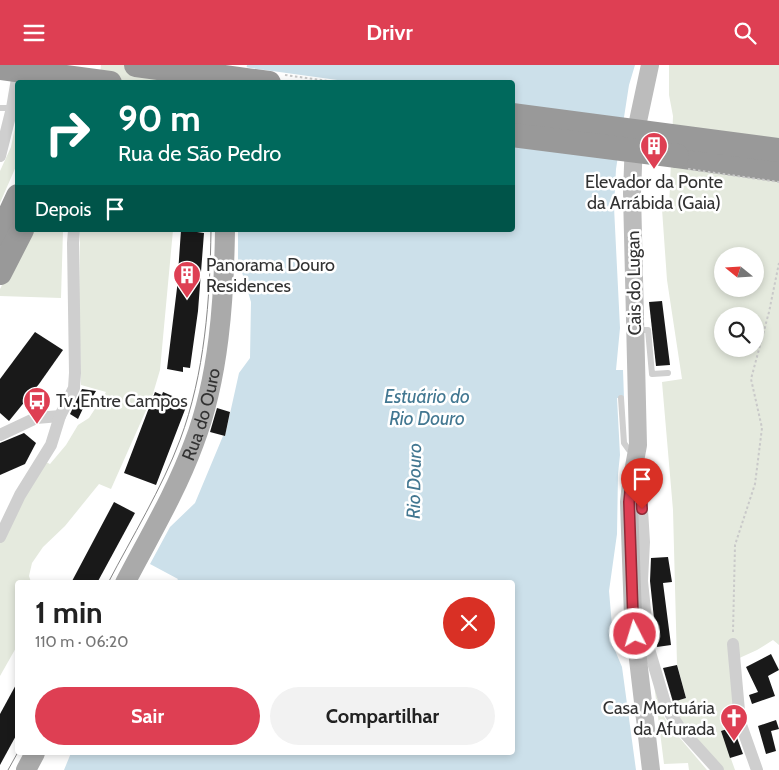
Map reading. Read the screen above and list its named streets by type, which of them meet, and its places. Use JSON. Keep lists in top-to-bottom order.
{
  "streets": {
    "main road": ["Cais do Lugan", "Rua do Ouro"]
  },
  "water": ["Estuário do Rio Douro", "Rio Douro"],
  "places": {
    "building": ["Elevador da Ponte da Arrábida (Gaia)", "Panorama Douro Residences"],
    "bus stop": ["Tv. Entre Campos"],
    "church": ["Casa Mortuária da Afurada"]
  },
  "north": "left",
  "page": {
    "header": "Drivr",
    "turn": ["90 m", "Rua de São Pedro"],
    "then": "Depois",
    "heading": ["1 min", "110 m · 06:20"],
    "buttons": ["Sair", "Compartilhar"]
  }
}
